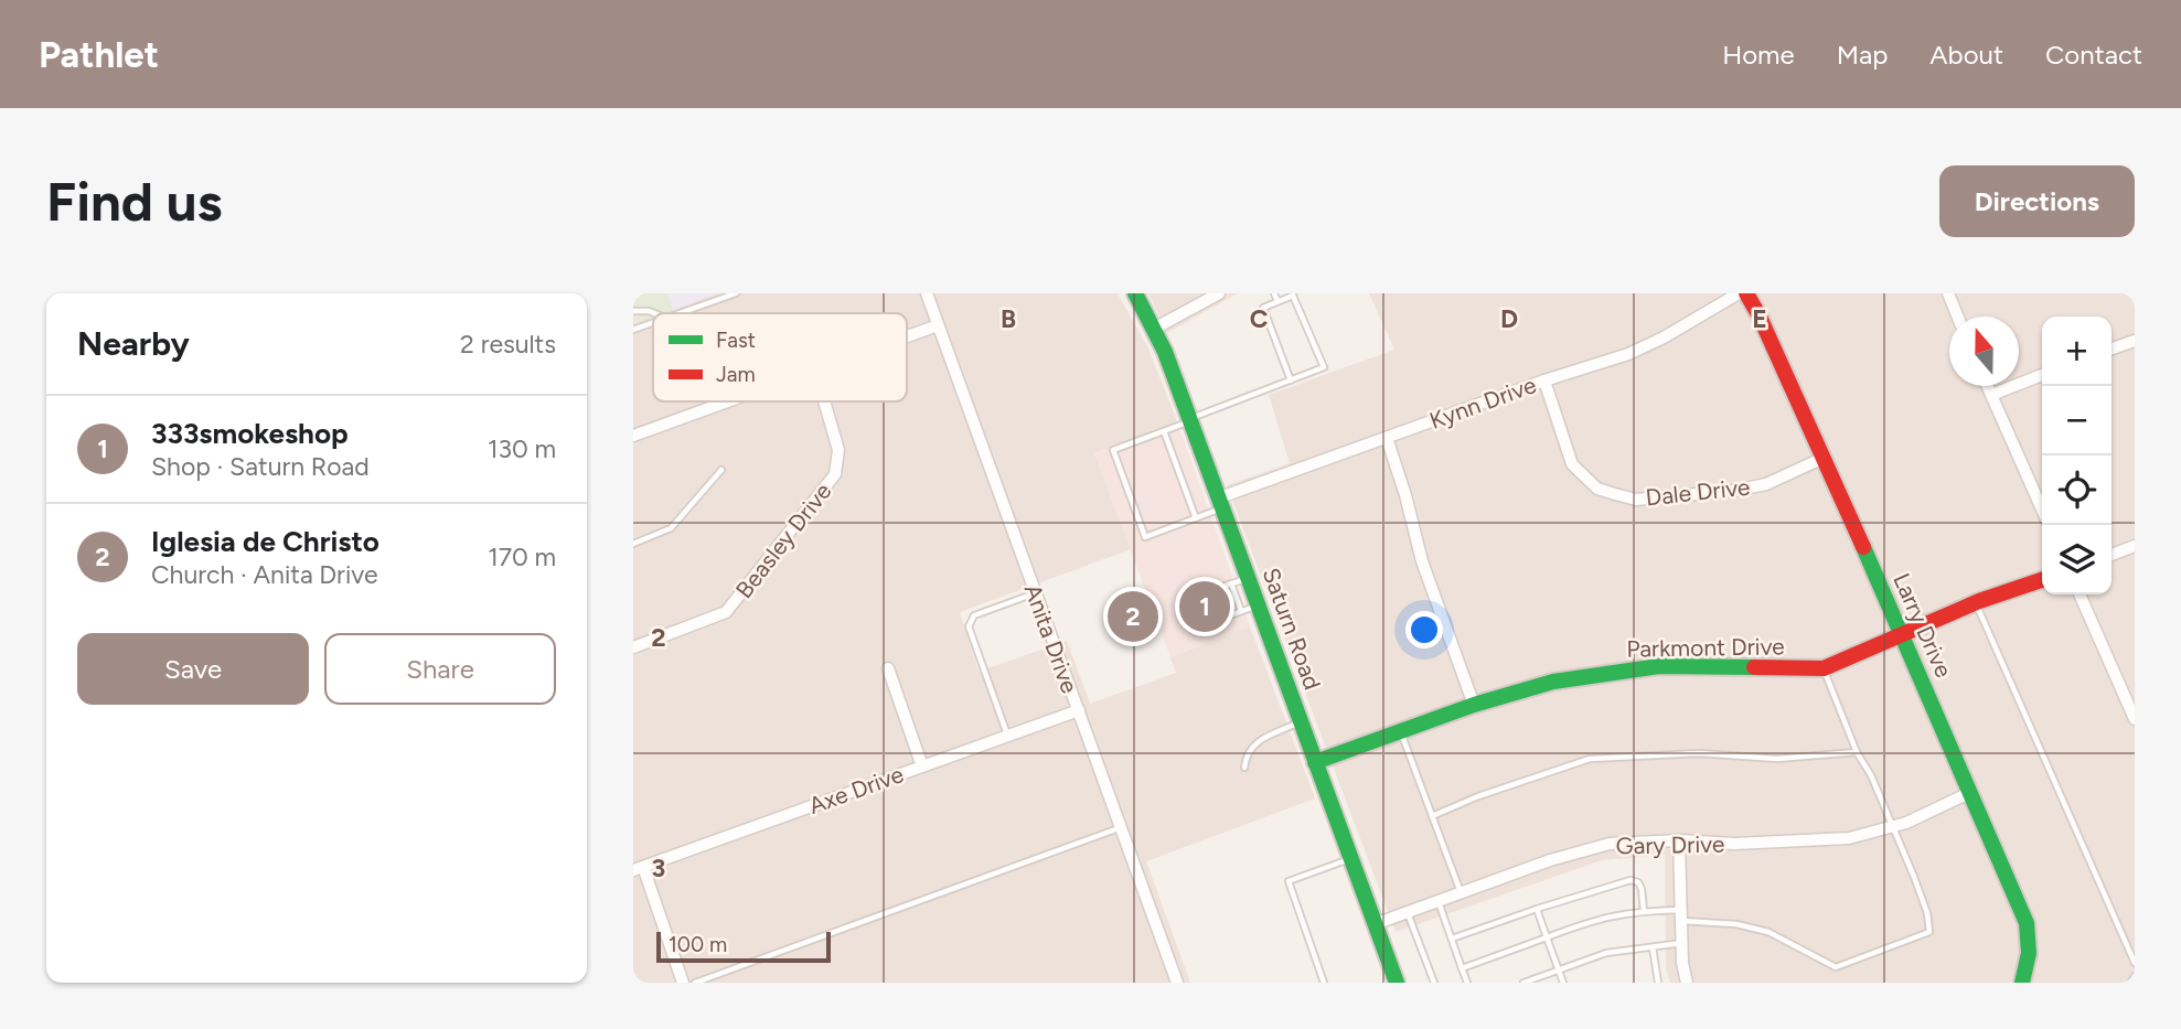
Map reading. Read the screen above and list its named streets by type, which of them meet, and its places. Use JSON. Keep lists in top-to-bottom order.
{
  "streets": {
    "street": [
      "Kynn Drive",
      "Dale Drive",
      "Beasley Drive",
      "Larry Drive",
      "Saturn Road",
      "Anita Drive",
      "Parkmont Drive",
      "Axe Drive",
      "Gary Drive"
    ]
  },
  "crossings": [
    ["Kynn Drive", "Dale Drive"],
    ["Kynn Drive", "Saturn Road"],
    ["Dale Drive", "Larry Drive"],
    ["Larry Drive", "Parkmont Drive"],
    ["Larry Drive", "Gary Drive"],
    ["Saturn Road", "Parkmont Drive"],
    ["Saturn Road", "Gary Drive"],
    ["Anita Drive", "Axe Drive"]
  ],
  "legend": ["Fast", "Jam"],
  "scale_bar": "100 m",
  "north": "top",
  "page": {
    "header": "Pathlet",
    "nav": [
      "Home",
      "Map",
      "About",
      "Contact"
    ],
    "buttons": [
      "Directions",
      ["Save", "Share"]
    ],
    "title": "Find us",
    "heading": ["Nearby", "2 results"],
    "map_buttons": ["+", "−"],
    "list": [
      {
        "mark": "1",
        "name": "333smokeshop",
        "note": "Shop · Saturn Road",
        "value": "130 m"
      },
      {
        "mark": "2",
        "name": "Iglesia de Christo",
        "note": "Church · Anita Drive",
        "value": "170 m"
      }
    ],
    "pins": ["1", "2"],
    "scale": "100 m"
  },
  "grid": {
    "columns": [
      "B",
      "C",
      "D",
      "E"
    ],
    "rows": ["2", "3"]
  }
}
